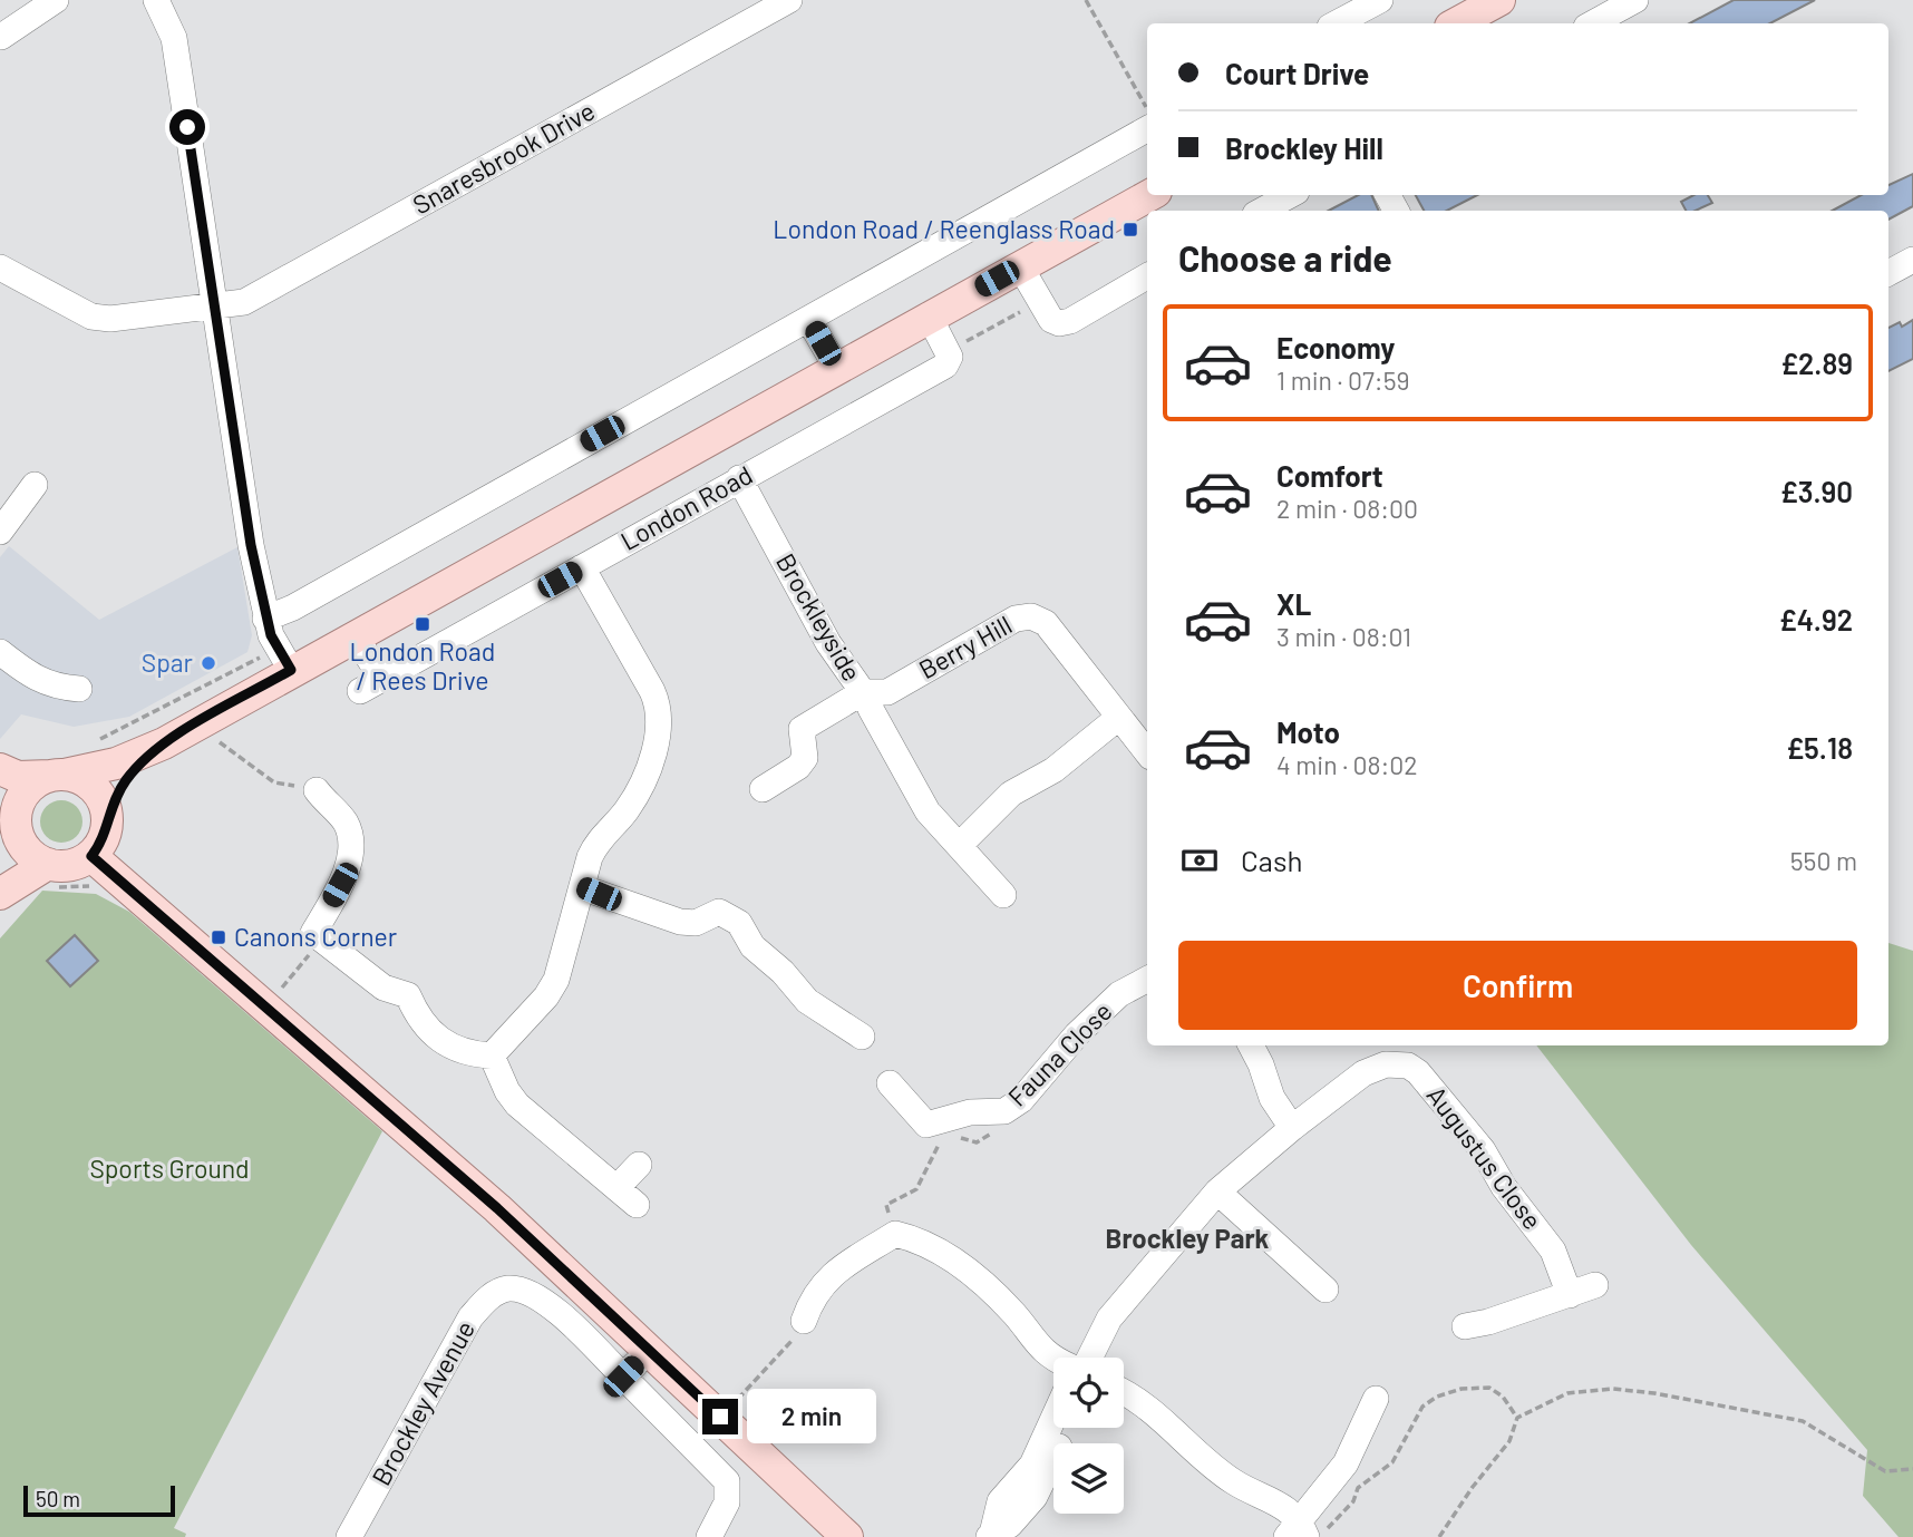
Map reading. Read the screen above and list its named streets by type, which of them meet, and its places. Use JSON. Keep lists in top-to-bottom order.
{
  "streets": {
    "main road": ["London Road"],
    "street": [
      "Snaresbrook Drive",
      "Brockleyside",
      "Berry Hill",
      "Fauna Close",
      "Augustus Close",
      "Brockley Avenue"
    ]
  },
  "crossings": [
    ["London Road", "Brockleyside"],
    ["Brockleyside", "Berry Hill"]
  ],
  "districts": ["Brockley Park"],
  "parks": ["Sports Ground"],
  "places": {
    "transit": ["London Road / Reenglass Road", "London Road / Rees Drive", "Canons Corner"],
    "other": ["Spar"]
  },
  "scale_bar": "50 m",
  "page": {
    "banner": ["Court Drive", "Brockley Hill"],
    "heading": "Choose a ride",
    "list": [
      {
        "name": "Economy",
        "note": "1 min · 07:59",
        "value": "£2.89"
      },
      {
        "name": "Comfort",
        "note": "2 min · 08:00",
        "value": "£3.90"
      },
      {
        "name": "XL",
        "note": "3 min · 08:01",
        "value": "£4.92"
      },
      {
        "name": "Moto",
        "note": "4 min · 08:02",
        "value": "£5.18"
      }
    ],
    "pay": ["Cash", "550 m"],
    "buttons": "Confirm",
    "bubble": "2 min",
    "scale": "50 m"
  }
}
